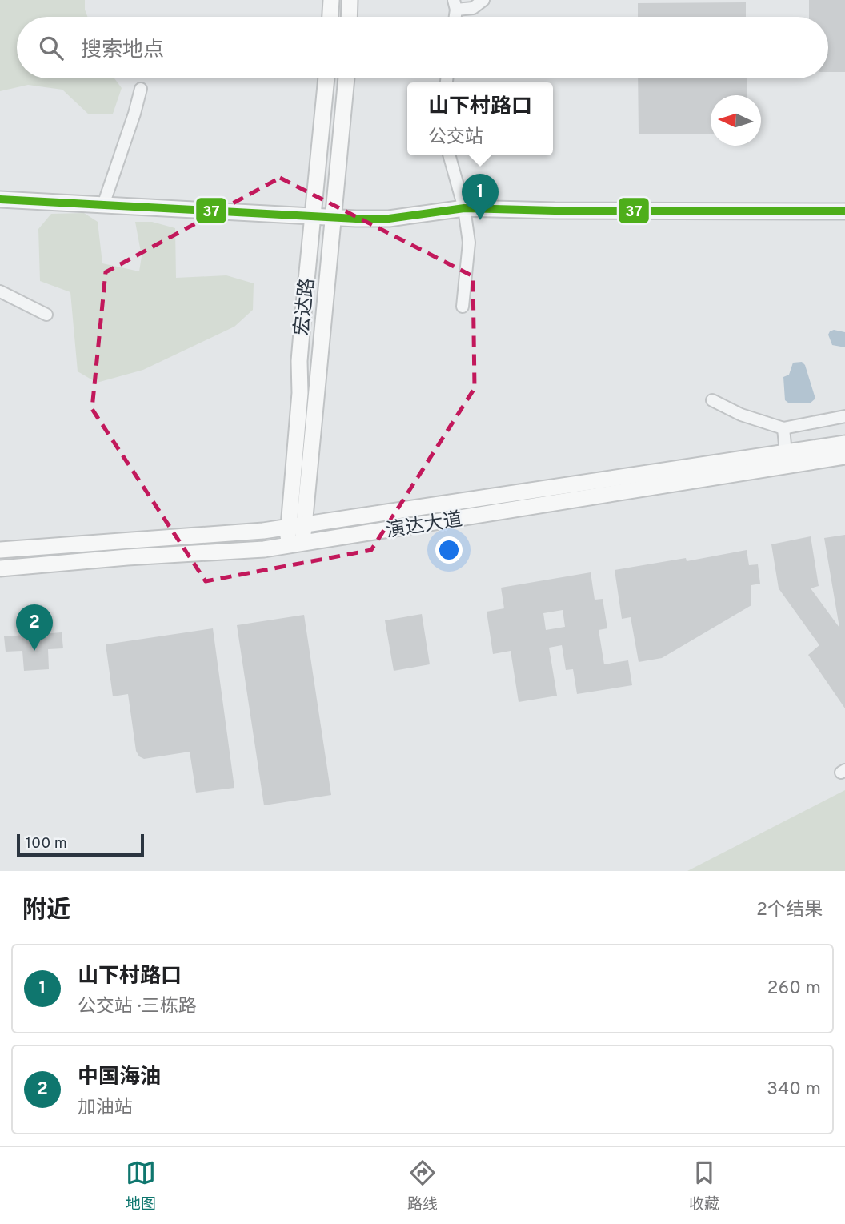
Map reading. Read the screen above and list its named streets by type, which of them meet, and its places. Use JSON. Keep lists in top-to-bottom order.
{
  "streets": {
    "main road": ["宏达路", "演达大道"]
  },
  "crossings": [
    ["宏达路", "演达大道"]
  ],
  "lines": ["transit line 37"],
  "scale_bar": "100 m",
  "north": "left",
  "page": {
    "search": "搜索地点",
    "popup": ["山下村路口", "公交站"],
    "pins": ["1", "2"],
    "scale": "100 m",
    "heading": ["附近", "2个结果"],
    "list": [
      {
        "mark": "1",
        "name": "山下村路口",
        "note": "公交站 · 三栋路",
        "value": "260 m"
      },
      {
        "mark": "2",
        "name": "中国海油",
        "note": "加油站",
        "value": "340 m"
      }
    ],
    "nav": ["地图", "路线", "收藏"]
  }
}
